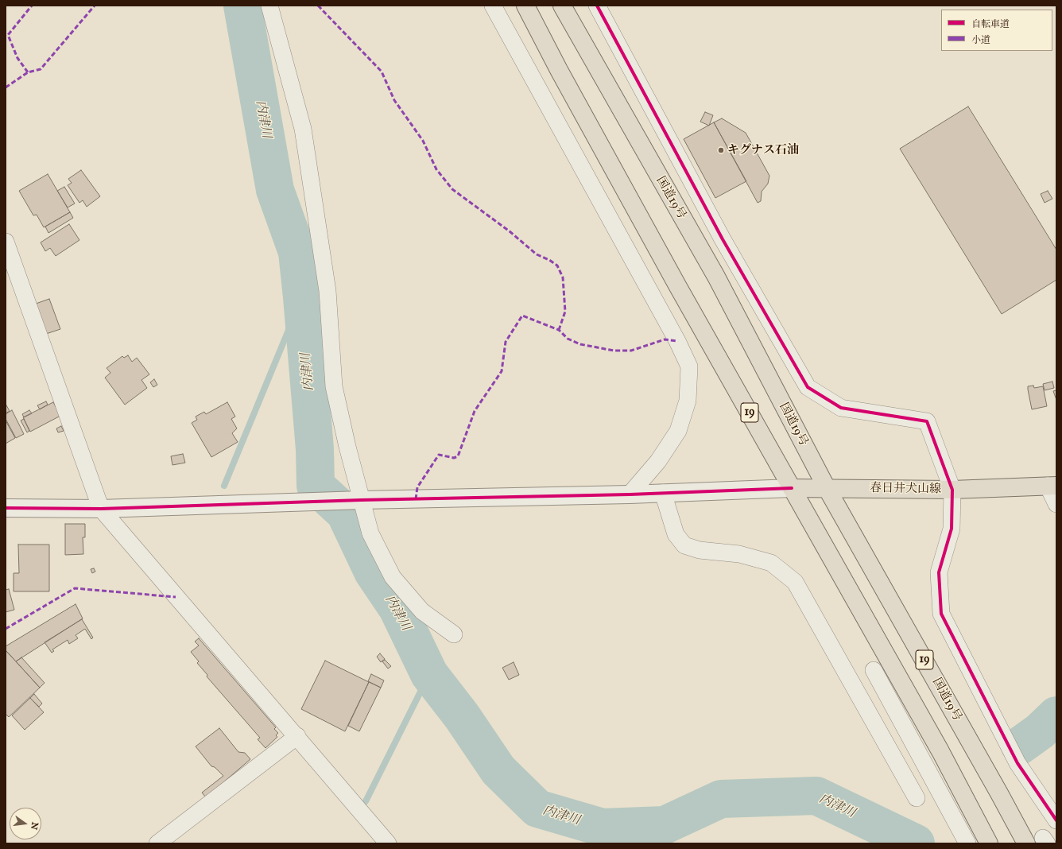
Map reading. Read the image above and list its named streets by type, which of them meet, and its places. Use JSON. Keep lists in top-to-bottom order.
{
  "streets": {
    "main road": ["国道19号", "19", "春日井犬山線"]
  },
  "crossings": [
    ["国道19号", "春日井犬山線"],
    ["19", "春日井犬山線"]
  ],
  "water": ["内津川"],
  "places": ["キグナス石油"],
  "legend": ["自転車道", "小道"],
  "north": "right"
}
